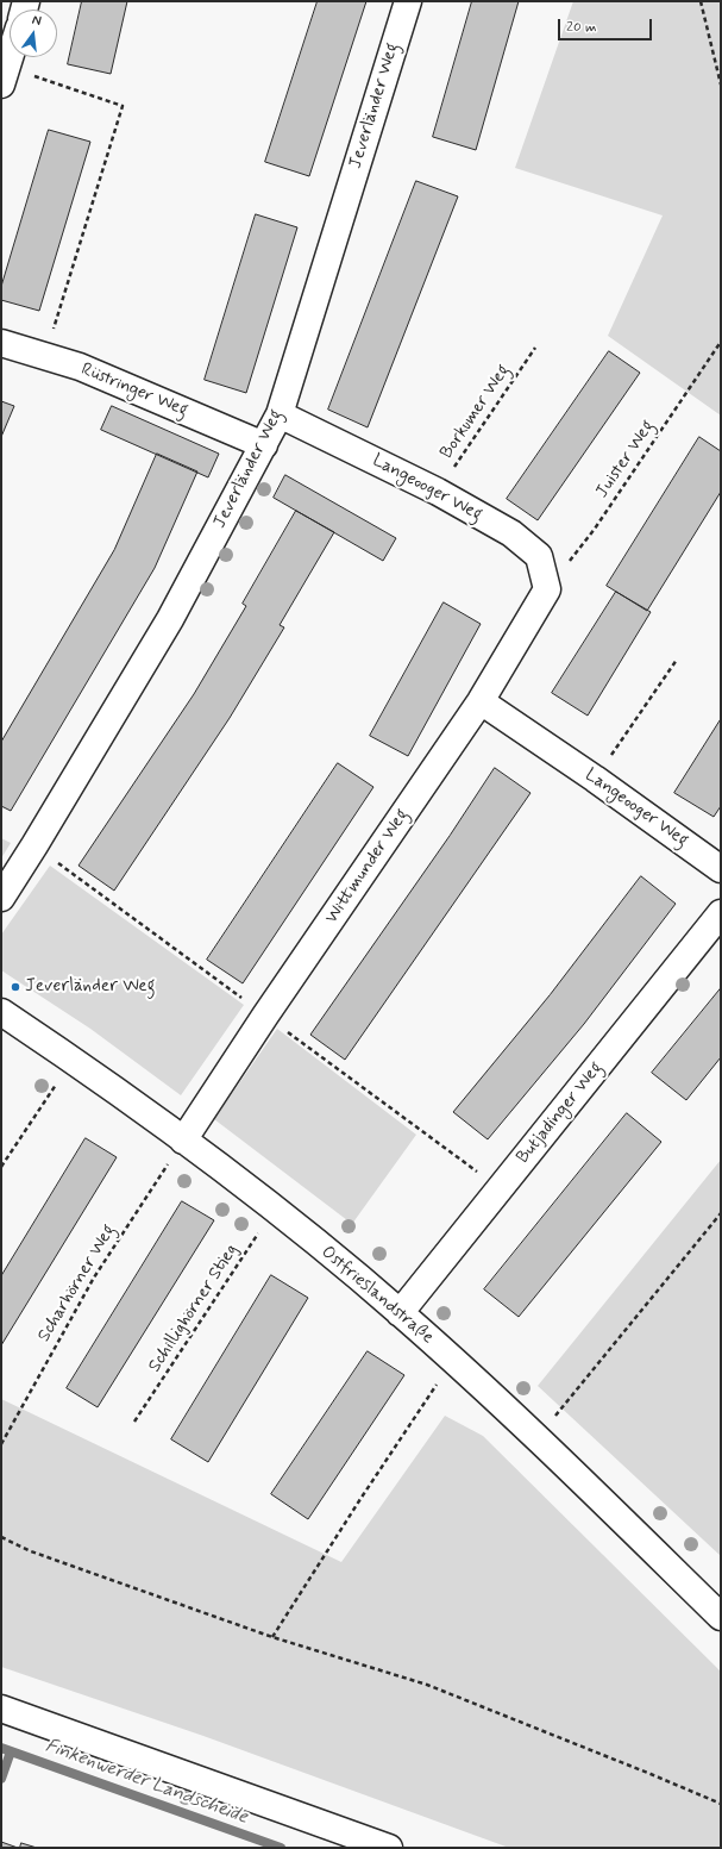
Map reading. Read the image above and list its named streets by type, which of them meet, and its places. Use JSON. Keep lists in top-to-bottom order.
{
  "streets": {
    "street": [
      "Jeverländer Weg",
      "Rüstringer Weg",
      "Langeooger Weg",
      "Wittmunder Weg",
      "Butjadinger Weg",
      "Ostfrieslandstraße"
    ],
    "path": [
      "Borkumer Weg",
      "Juister Weg",
      "Scharhörner Weg",
      "Schillighörner Stieg"
    ]
  },
  "crossings": [
    ["Jeverländer Weg", "Rüstringer Weg"],
    ["Jeverländer Weg", "Langeooger Weg"],
    ["Borkumer Weg", "Langeooger Weg"],
    ["Juister Weg", "Langeooger Weg"],
    ["Juister Weg", "Wittmunder Weg"],
    ["Langeooger Weg", "Wittmunder Weg"],
    ["Wittmunder Weg", "Scharhörner Weg"],
    ["Wittmunder Weg", "Ostfrieslandstraße"],
    ["Butjadinger Weg", "Ostfrieslandstraße"],
    ["Scharhörner Weg", "Ostfrieslandstraße"],
    ["Ostfrieslandstraße", "Schillighörner Stieg"]
  ],
  "water": ["Finkenwerder Landscheide"],
  "places": ["Jeverländer Weg"],
  "scale_bar": "20 m",
  "north": "top"
}
